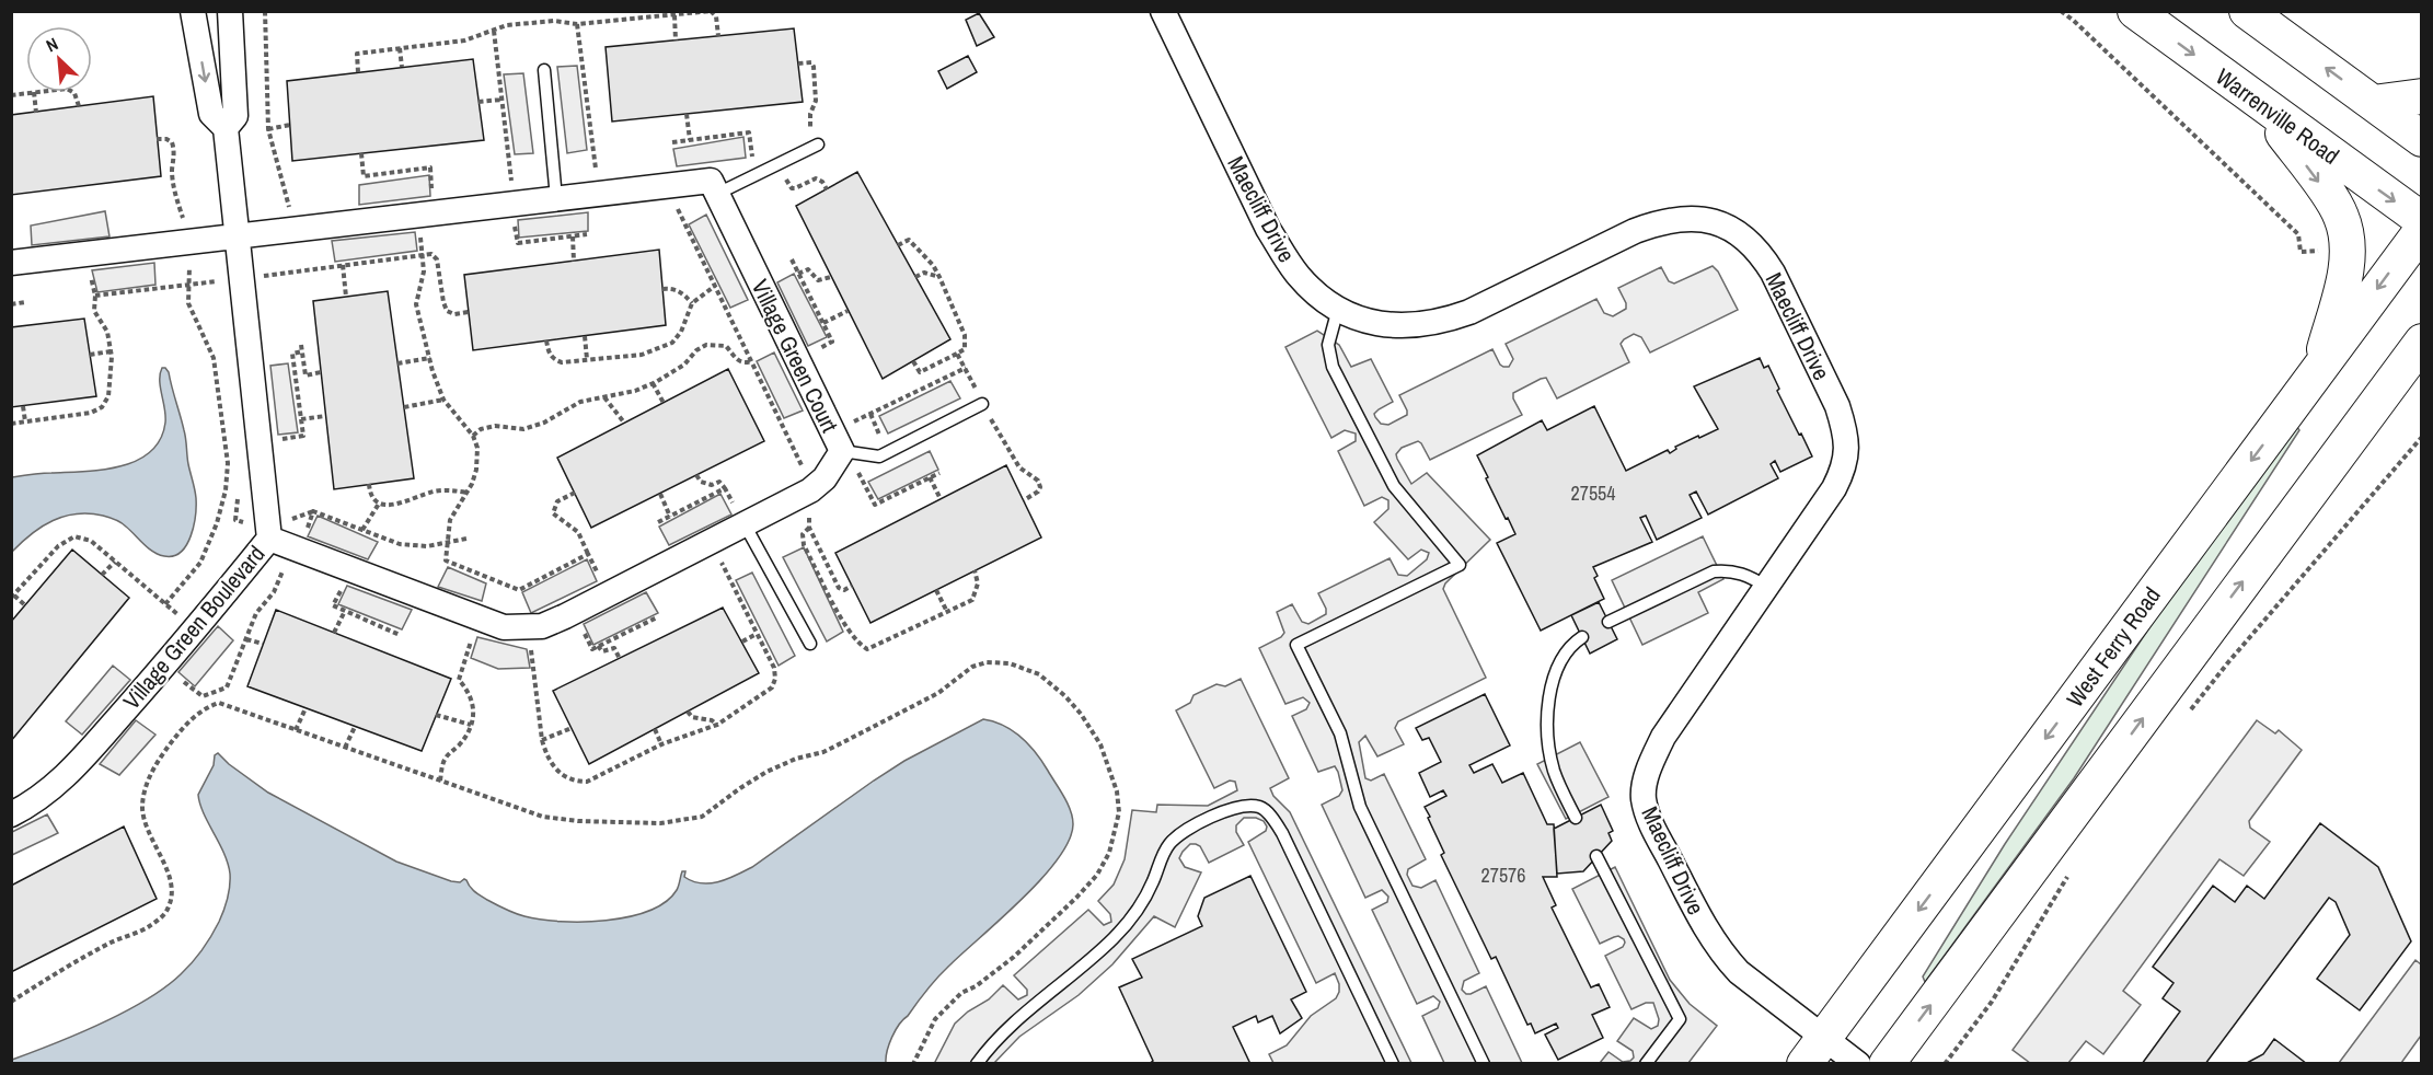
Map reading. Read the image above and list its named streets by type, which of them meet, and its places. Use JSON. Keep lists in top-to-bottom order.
{
  "streets": {
    "main road": ["Warrenville Road", "West Ferry Road"],
    "street": ["Maecliff Drive", "Village Green Court", "Village Green Boulevard"]
  },
  "crossings": [
    ["Maecliff Drive", "West Ferry Road"],
    ["Village Green Court", "Village Green Boulevard"]
  ],
  "house_numbers": ["27554", "27576"],
  "north": "top left"
}
